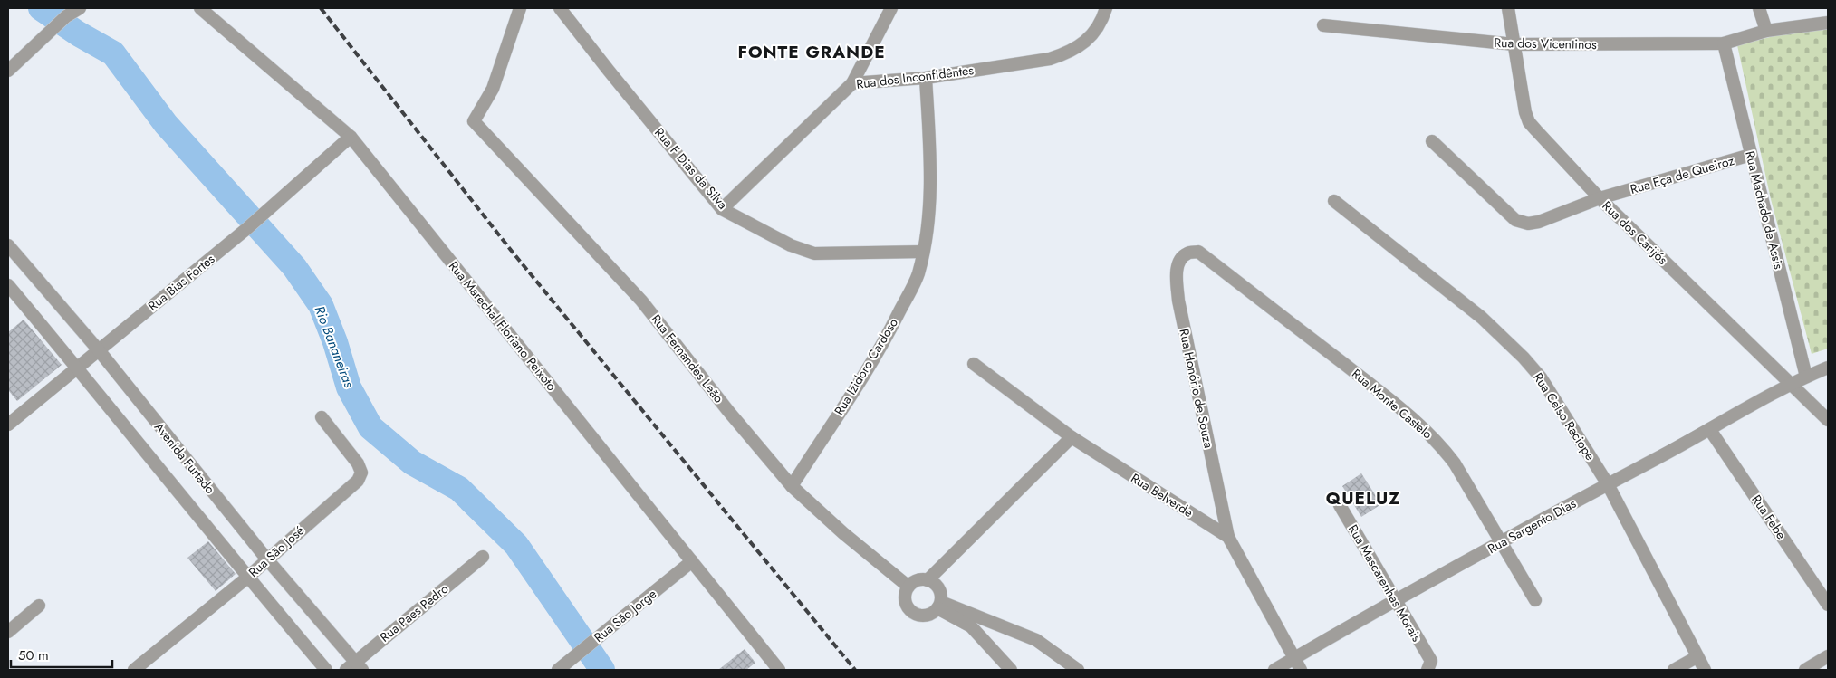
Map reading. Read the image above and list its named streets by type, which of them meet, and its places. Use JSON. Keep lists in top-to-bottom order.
{
  "streets": {
    "street": [
      "Rua dos Vicentinos",
      "Rua dos Inconfidêntes",
      "Rua F Dias da Silva",
      "Rua Eça de Queiroz",
      "Rua Machado de Assis",
      "Rua dos Carijós",
      "Rua Bias Fortes",
      "Rua Marechal Floriano Peixoto",
      "Rua Fernandes Leão",
      "Rua Izidoro Cardoso",
      "Rua Honório de Souza",
      "Rua Monte Castelo",
      "Rua Celso Raciope",
      "Avenida Furtado",
      "Rua Belverde",
      "Rua Febe",
      "Rua Sargento Dias",
      "Rua São José",
      "Rua Mascarenhas Morais",
      "Rua Paes Pedro",
      "Rua São Jorge"
    ]
  },
  "crossings": [
    ["Rua dos Vicentinos", "Rua Machado de Assis"],
    ["Rua dos Vicentinos", "Rua dos Carijós"],
    ["Rua dos Inconfidêntes", "Rua F Dias da Silva"],
    ["Rua dos Inconfidêntes", "Rua Izidoro Cardoso"],
    ["Rua F Dias da Silva", "Rua Izidoro Cardoso"],
    ["Rua Eça de Queiroz", "Rua Machado de Assis"],
    ["Rua Eça de Queiroz", "Rua dos Carijós"],
    ["Rua Machado de Assis", "Rua Sargento Dias"],
    ["Rua dos Carijós", "Rua Sargento Dias"],
    ["Rua Bias Fortes", "Rua Marechal Floriano Peixoto"],
    ["Rua Bias Fortes", "Avenida Furtado"],
    ["Rua Marechal Floriano Peixoto", "Rua São Jorge"],
    ["Rua Fernandes Leão", "Rua Izidoro Cardoso"],
    ["Rua Honório de Souza", "Rua Monte Castelo"],
    ["Rua Honório de Souza", "Rua Belverde"],
    ["Rua Monte Castelo", "Rua Sargento Dias"],
    ["Rua Celso Raciope", "Rua Sargento Dias"],
    ["Avenida Furtado", "Rua São José"],
    ["Avenida Furtado", "Rua Paes Pedro"],
    ["Rua Belverde", "Rua Sargento Dias"],
    ["Rua Febe", "Rua Sargento Dias"],
    ["Rua Sargento Dias", "Rua Mascarenhas Morais"]
  ],
  "districts": ["FONTE GRANDE", "QUELUZ"],
  "water": ["Rio Bananeiras"],
  "scale_bar": "50 m"
}
